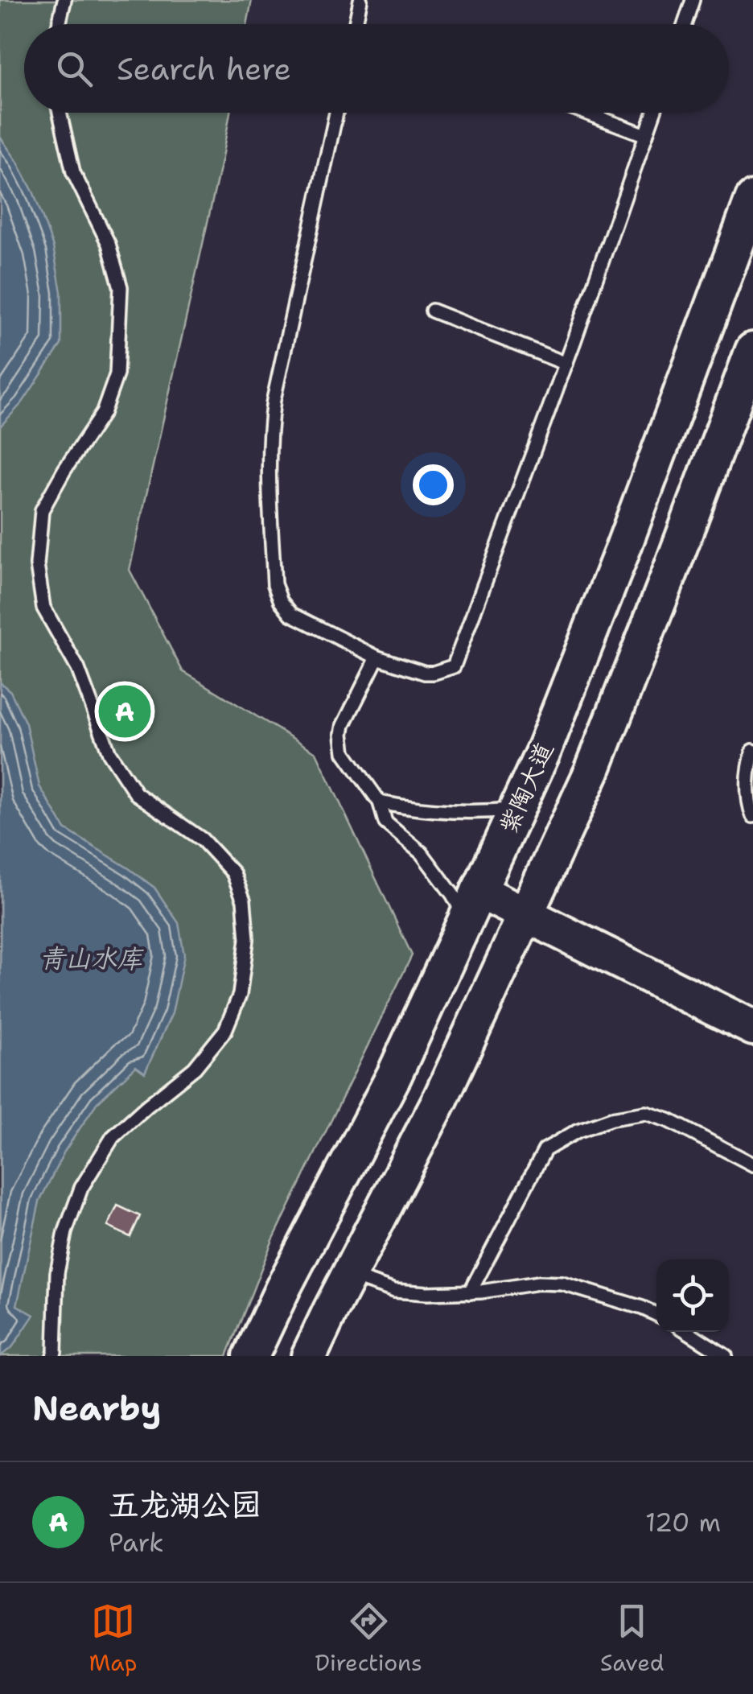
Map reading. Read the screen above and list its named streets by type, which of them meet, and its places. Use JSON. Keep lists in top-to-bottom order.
{
  "streets": {
    "main road": ["紫陶大道"]
  },
  "water": ["青山水库"],
  "page": {
    "search": "Search here",
    "pins": "A",
    "heading": "Nearby",
    "list": [
      {
        "mark": "A",
        "name": "五龙湖公园",
        "note": "Park",
        "value": "120 m"
      }
    ],
    "nav": ["Map", "Directions", "Saved"]
  }
}
